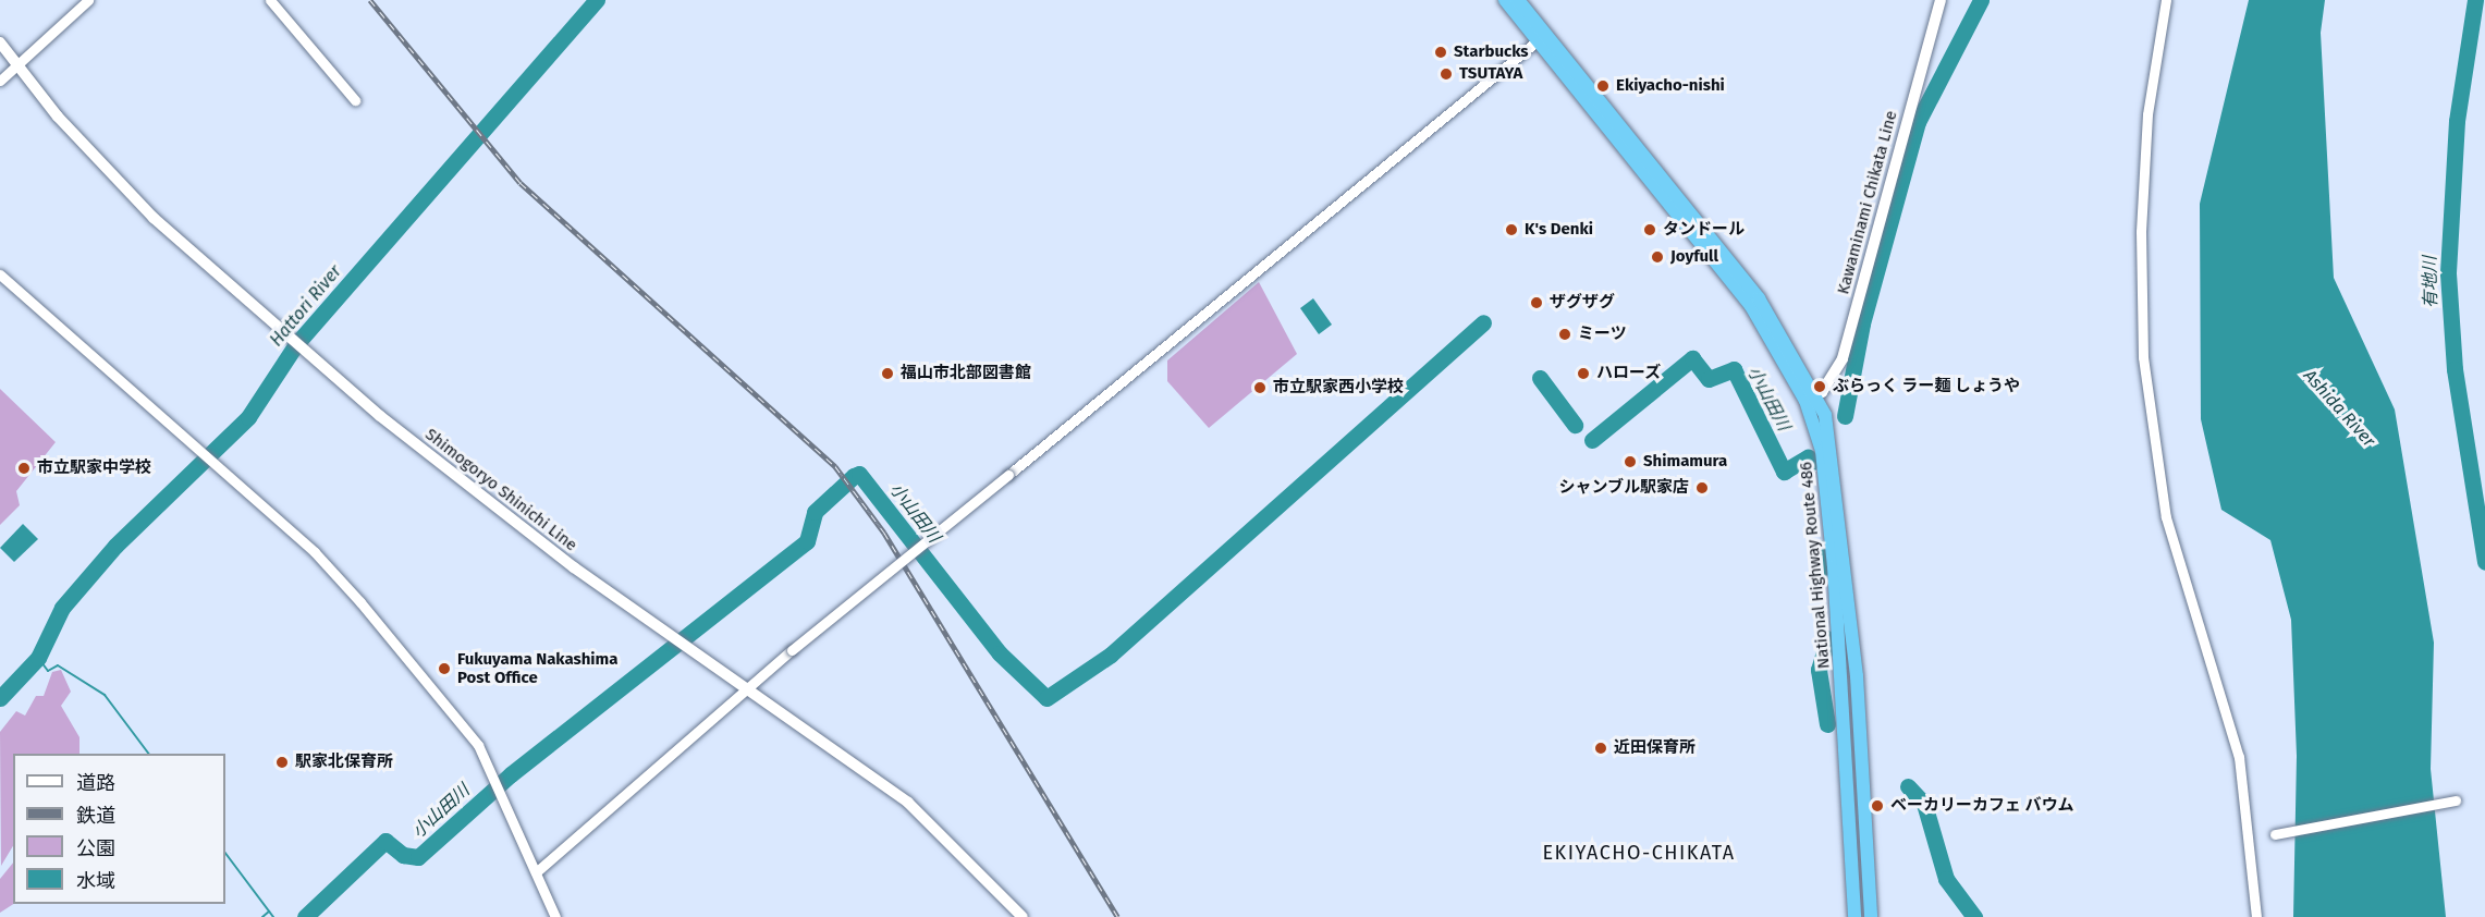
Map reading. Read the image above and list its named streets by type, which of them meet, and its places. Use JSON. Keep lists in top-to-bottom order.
{
  "streets": {
    "highway": ["National Highway Route 486"],
    "main road": ["Kawaminami Chikata Line", "Shimogoryo Shinichi Line"]
  },
  "crossings": [
    ["Kawaminami Chikata Line", "National Highway Route 486"]
  ],
  "districts": ["EKIYACHO-CHIKATA"],
  "water": [
    "有地川",
    "Hattori River",
    "小山田川",
    "Ashida River"
  ],
  "places": [
    "Starbucks",
    "TSUTAYA",
    "Ekiyacho-nishi",
    "K's Denki",
    "タンドール",
    "Joyfull",
    "ザグザグ",
    "ミーツ",
    "福山市北部図書館",
    "ハローズ",
    "ぶらっく ラー麺 しょうや",
    "市立駅家西小学校",
    "Shimamura",
    "市立駅家中学校",
    "シャンブル駅家店",
    "Fukuyama Nakashima Post Office",
    "近田保育所",
    "駅家北保育所",
    "ベーカリーカフェ バウム"
  ],
  "legend": [
    "道路",
    "鉄道",
    "公園",
    "水域"
  ]
}
